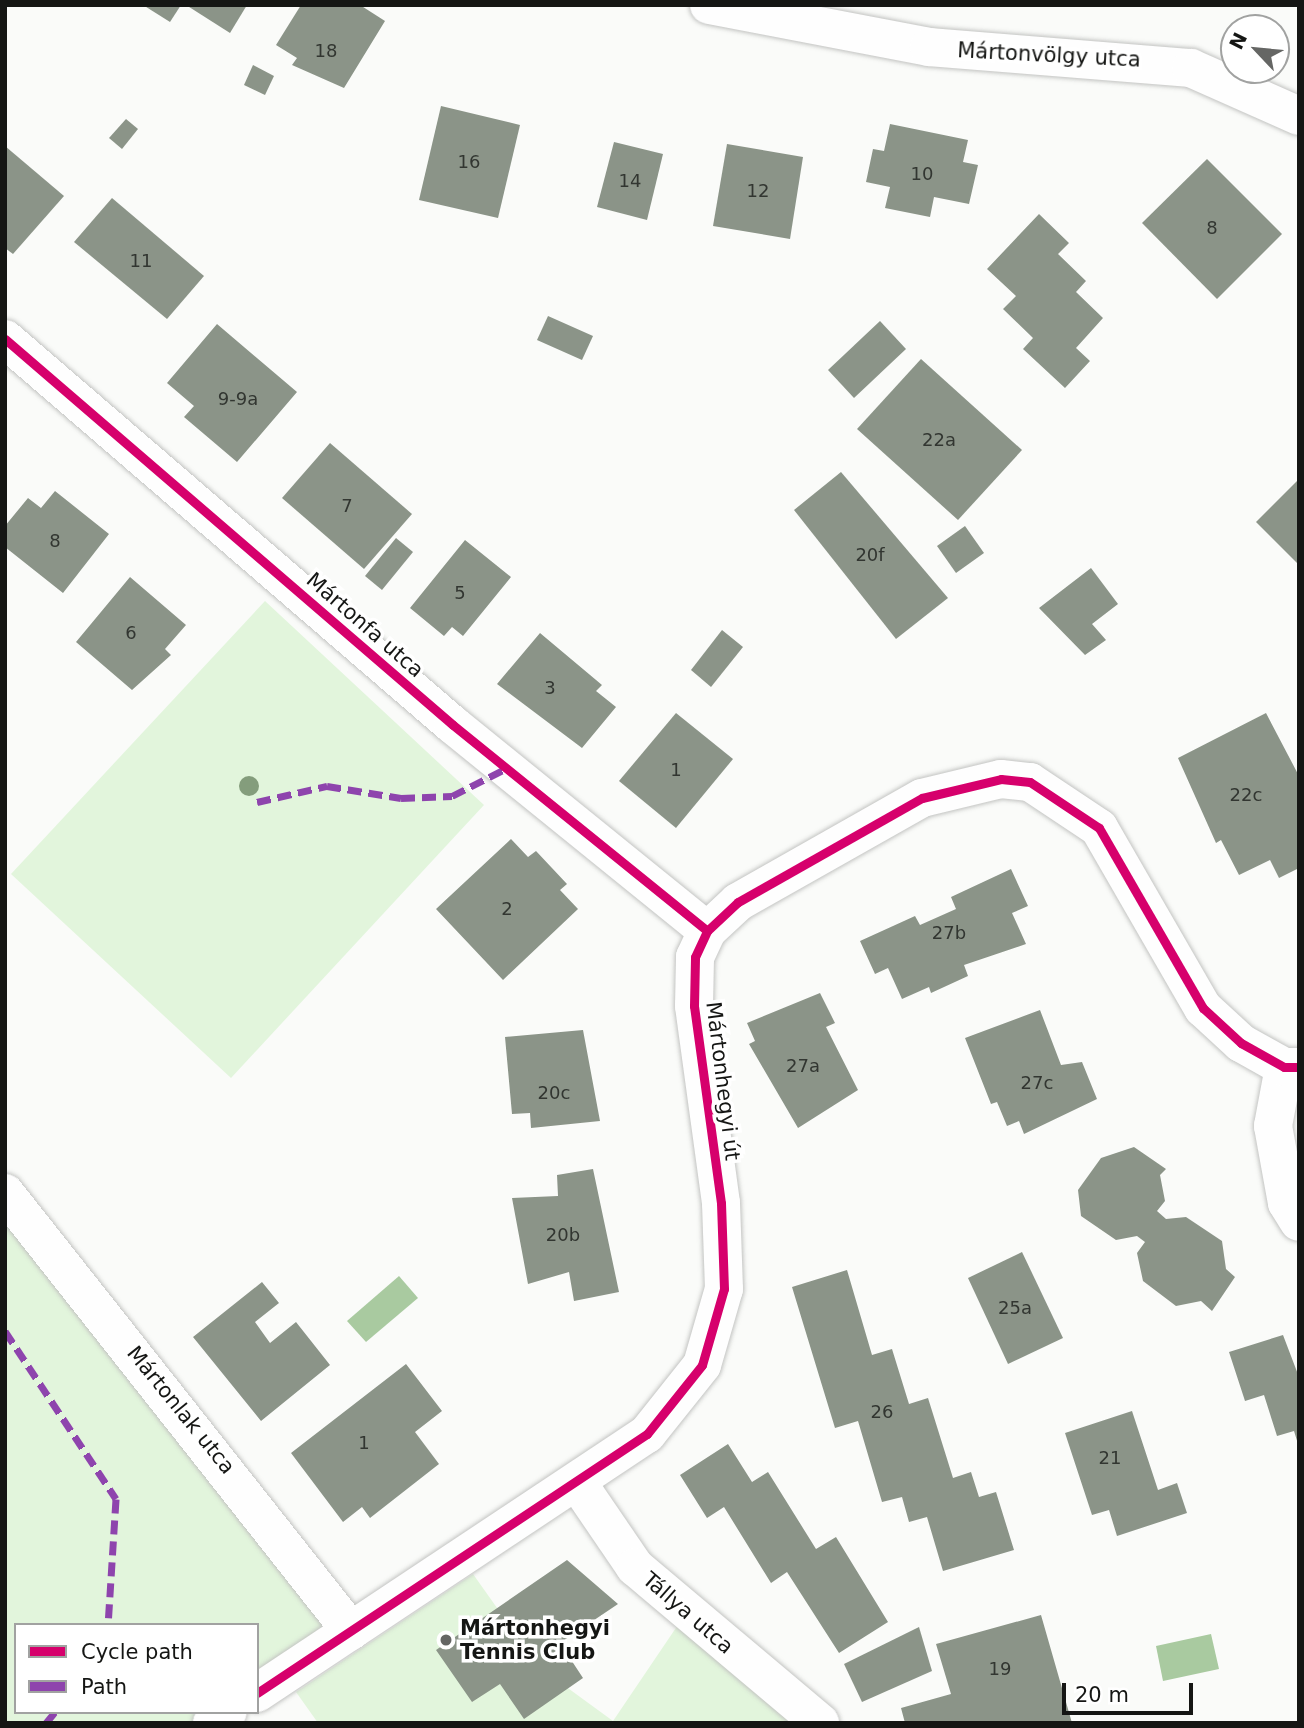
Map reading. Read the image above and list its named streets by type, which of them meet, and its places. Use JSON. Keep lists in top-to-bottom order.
{
  "streets": {
    "street": [
      "Mártonvölgy utca",
      "Mártonfa utca",
      "Mártonhegyi út",
      "Mártonlak utca",
      "Tállya utca"
    ]
  },
  "crossings": [
    ["Mártonfa utca", "Mártonhegyi út"],
    ["Mártonhegyi út", "Mártonlak utca"],
    ["Mártonhegyi út", "Tállya utca"]
  ],
  "places": ["Mártonhegyi Tennis Club"],
  "house_numbers": [
    "18",
    "16",
    "10",
    "14",
    "12",
    "8",
    "11",
    "9-9a",
    "22a",
    "7",
    "8",
    "20f",
    "5",
    "6",
    "3",
    "1",
    "22c",
    "2",
    "27b",
    "27a",
    "27c",
    "20c",
    "20b",
    "25a",
    "26",
    "1",
    "21",
    "19"
  ],
  "legend": ["Cycle path", "Path"],
  "scale_bar": "20 m",
  "north": "top left"
}
